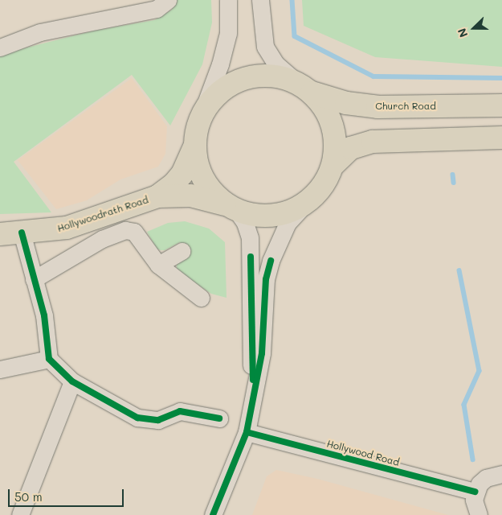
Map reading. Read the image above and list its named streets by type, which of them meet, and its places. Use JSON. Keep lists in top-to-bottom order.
{
  "streets": {
    "main road": ["Church Road", "Hollywoodrath Road"],
    "street": ["Hollywood Road"]
  },
  "crossings": [
    ["Church Road", "Hollywoodrath Road"]
  ],
  "scale_bar": "50 m",
  "north": "left"
}
